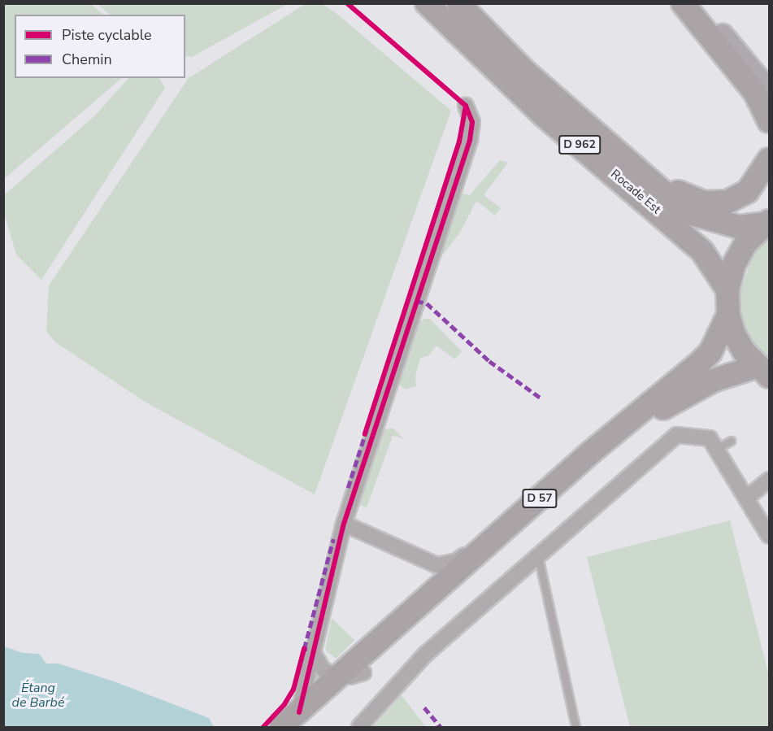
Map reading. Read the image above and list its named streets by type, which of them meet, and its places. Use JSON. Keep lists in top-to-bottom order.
{
  "streets": {
    "main road": ["D 962", "Rocade Est", "D 57"]
  },
  "water": ["Étang de Barbé"],
  "legend": ["Piste cyclable", "Chemin"]
}
